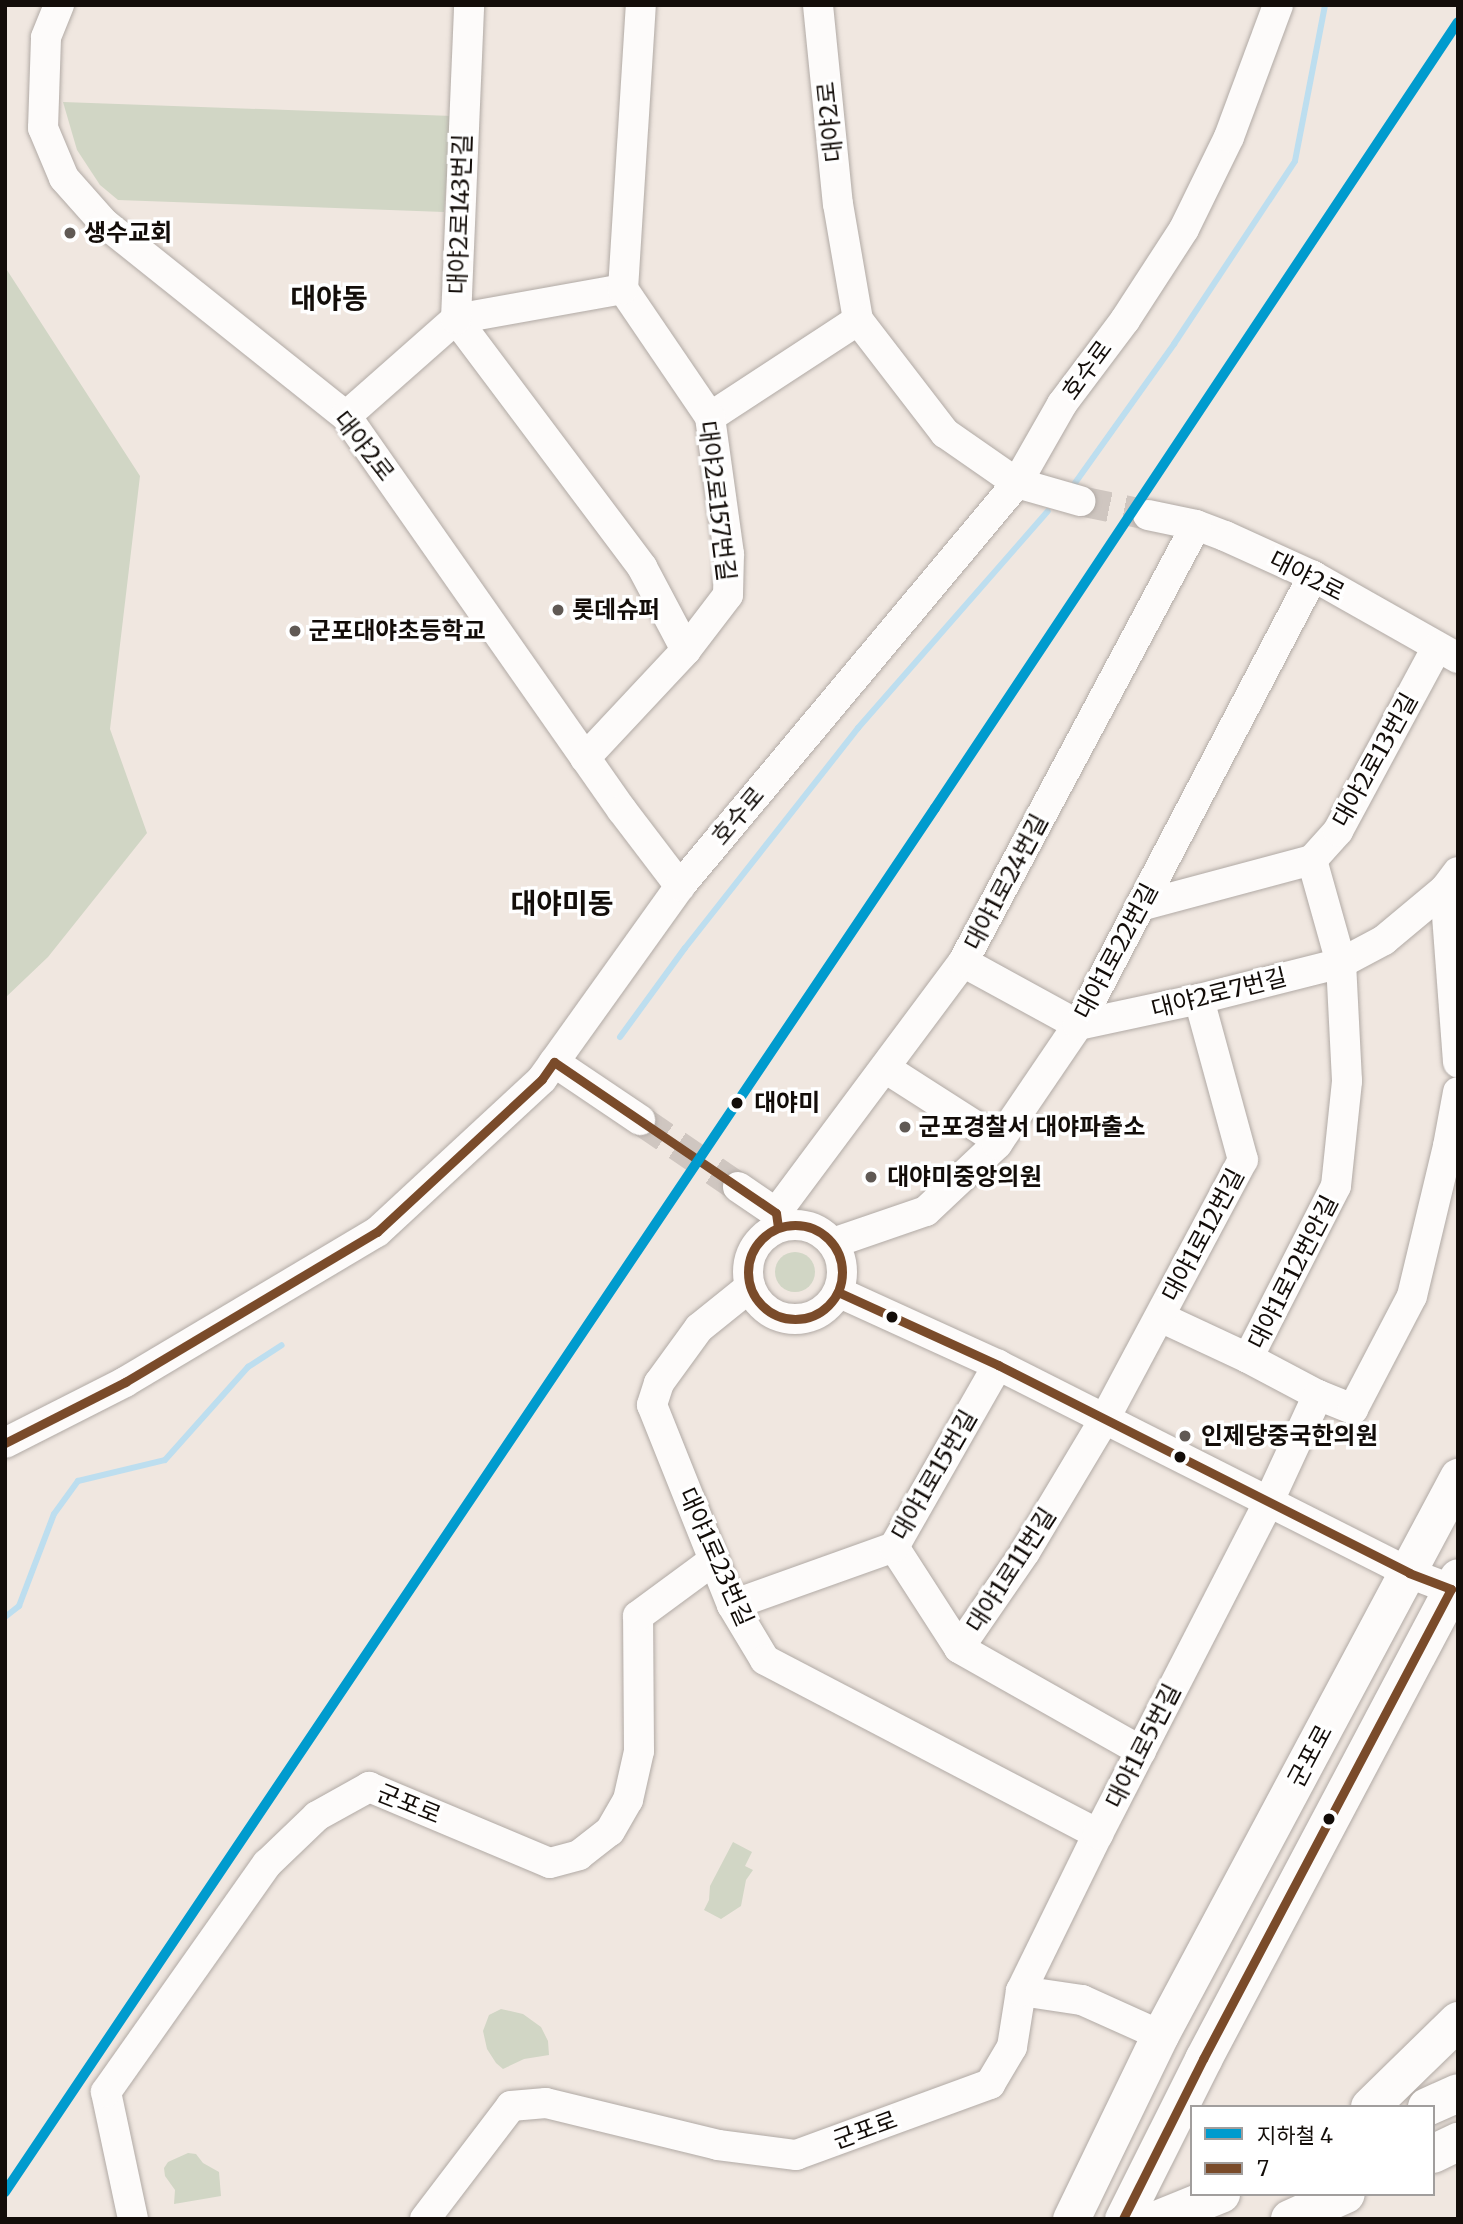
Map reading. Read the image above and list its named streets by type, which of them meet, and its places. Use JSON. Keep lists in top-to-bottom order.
{
  "streets": {
    "main road": ["군포로"],
    "street": [
      "대야2로",
      "대야2로143번길",
      "호수로",
      "대야2로157번길",
      "대야2로13번길",
      "대야1로24번길",
      "대야1로22번길",
      "대야2로7번길",
      "대야1로12번길",
      "대야1로12번안길",
      "대야1로15번길",
      "대야1로23번길",
      "대야1로11번길",
      "대야1로5번길"
    ]
  },
  "crossings": [
    ["대야2로", "대야2로143번길"],
    ["대야2로", "호수로"],
    ["대야2로", "대야2로157번길"],
    ["대야2로", "대야2로13번길"],
    ["대야2로", "대야1로24번길"],
    ["대야2로", "대야1로22번길"],
    ["대야2로13번길", "대야1로12번안길"],
    ["대야1로24번길", "대야1로22번길"],
    ["대야1로24번길", "대야1로23번길"],
    ["대야1로22번길", "대야2로7번길"],
    ["대야1로22번길", "대야1로23번길"],
    ["대야2로7번길", "대야1로12번길"],
    ["대야2로7번길", "대야1로12번안길"],
    ["대야1로12번길", "대야1로12번안길"],
    ["대야1로12번길", "대야1로11번길"],
    ["대야1로15번길", "대야1로23번길"],
    ["대야1로23번길", "대야1로5번길"],
    ["대야1로23번길", "군포로"],
    ["대야1로11번길", "대야1로5번길"],
    ["대야1로5번길", "군포로"]
  ],
  "districts": ["대야동", "대야미동"],
  "places": [
    "생수교회",
    "롯데슈퍼",
    "군포대야초등학교",
    "대야미",
    "군포경찰서 대야파출소",
    "대야미중앙의원",
    "인제당중국한의원"
  ],
  "lines": ["metro line 4", "transit line 7"],
  "legend": ["지하철 4", "7"]
}
